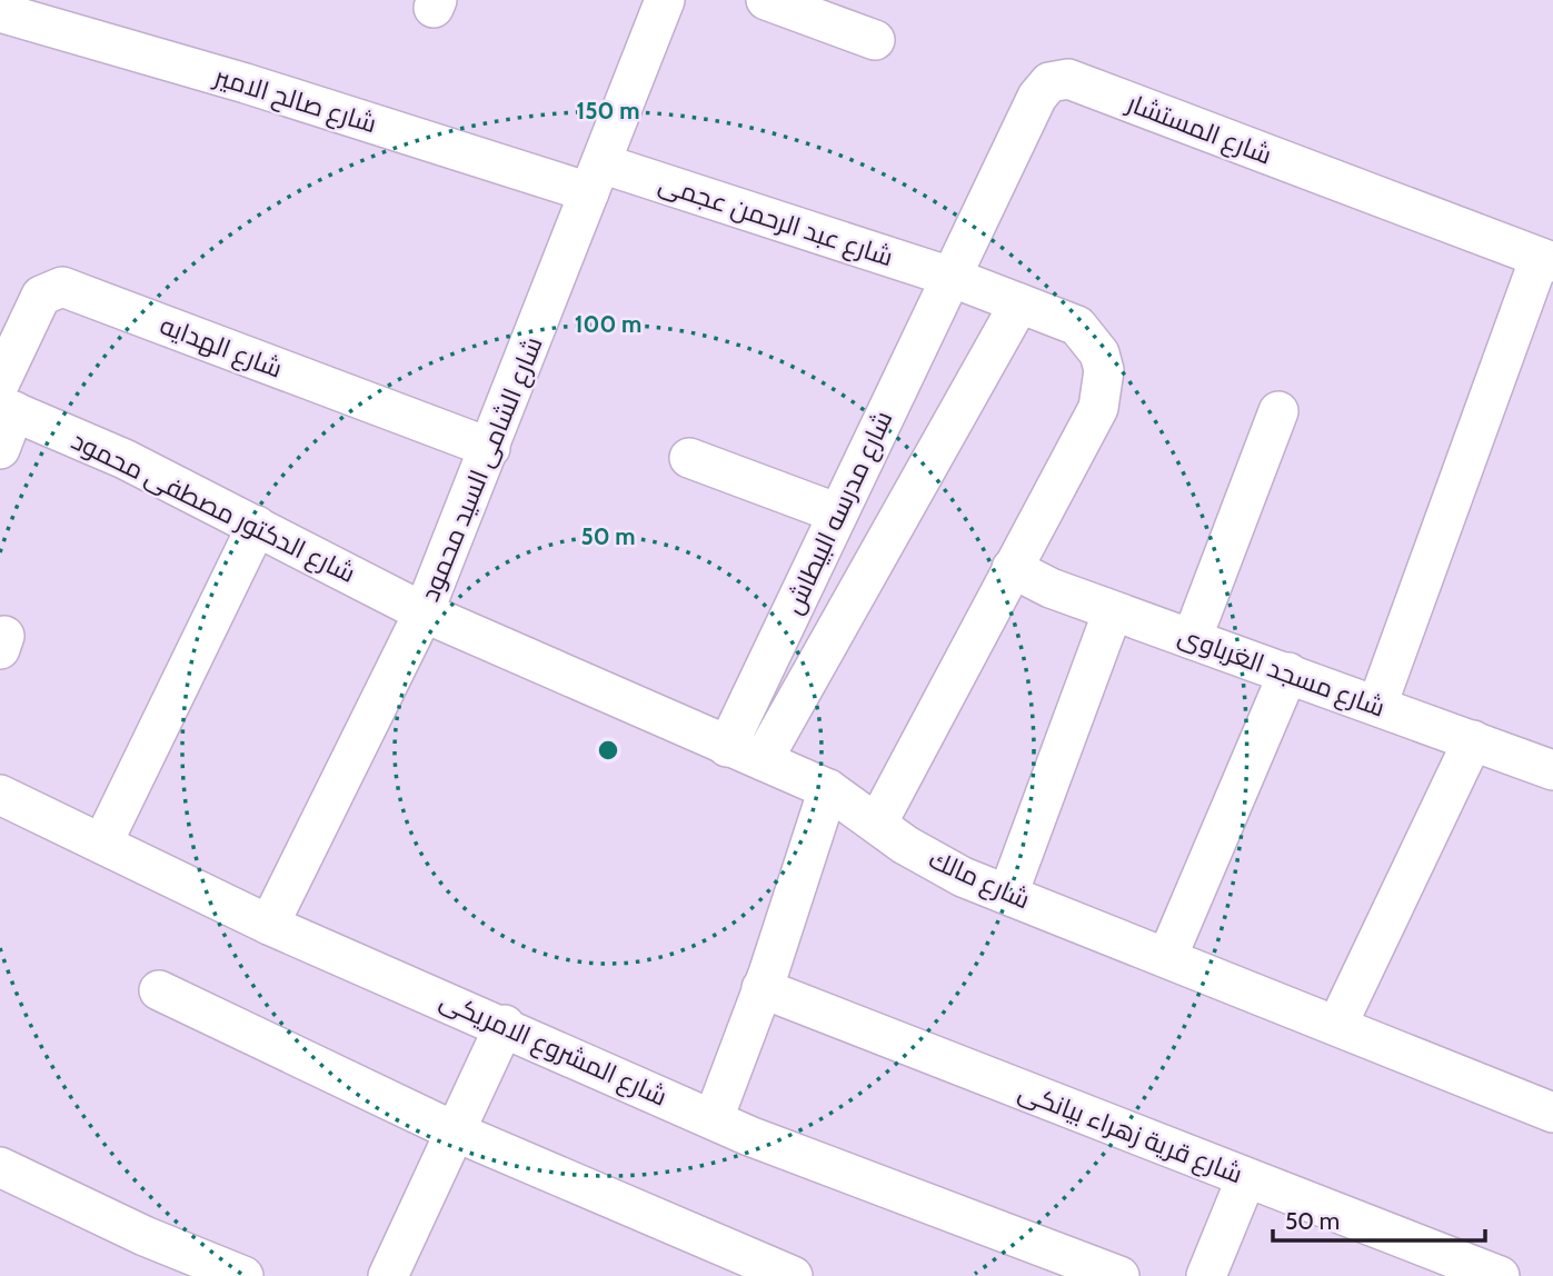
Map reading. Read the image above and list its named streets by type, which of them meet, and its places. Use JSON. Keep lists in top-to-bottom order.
{
  "streets": {
    "street": [
      "شارع صالح الامير",
      "شارع المستشار",
      "شارع عبد الرحمن عجمى",
      "شارع الهدايه",
      "شارع الشامى السيد محمود",
      "شارع الدكتور مصطفى محمود",
      "شارع مدرسه البيطاش",
      "شارع مسجد الغرباوى",
      "شارع مالك",
      "شارع المشروع الامريكى",
      "شارع قرية زهراء بيانكى"
    ]
  },
  "crossings": [
    ["شارع صالح الامير", "شارع عبد الرحمن عجمى"],
    ["شارع صالح الامير", "شارع الشامى السيد محمود"],
    ["شارع المستشار", "شارع عبد الرحمن عجمى"],
    ["شارع المستشار", "شارع مدرسه البيطاش"],
    ["شارع عبد الرحمن عجمى", "شارع الشامى السيد محمود"],
    ["شارع عبد الرحمن عجمى", "شارع مدرسه البيطاش"],
    ["شارع عبد الرحمن عجمى", "شارع مسجد الغرباوى"],
    ["شارع عبد الرحمن عجمى", "شارع مالك"],
    ["شارع الهدايه", "شارع الشامى السيد محمود"],
    ["شارع الهدايه", "شارع الدكتور مصطفى محمود"],
    ["شارع الشامى السيد محمود", "شارع الدكتور مصطفى محمود"],
    ["شارع الشامى السيد محمود", "شارع مالك"],
    ["شارع الشامى السيد محمود", "شارع المشروع الامريكى"],
    ["شارع الدكتور مصطفى محمود", "شارع مالك"],
    ["شارع مدرسه البيطاش", "شارع مالك"]
  ],
  "scale_bar": "50 m",
  "rings": ["150 m", "100 m", "50 m"]
}
